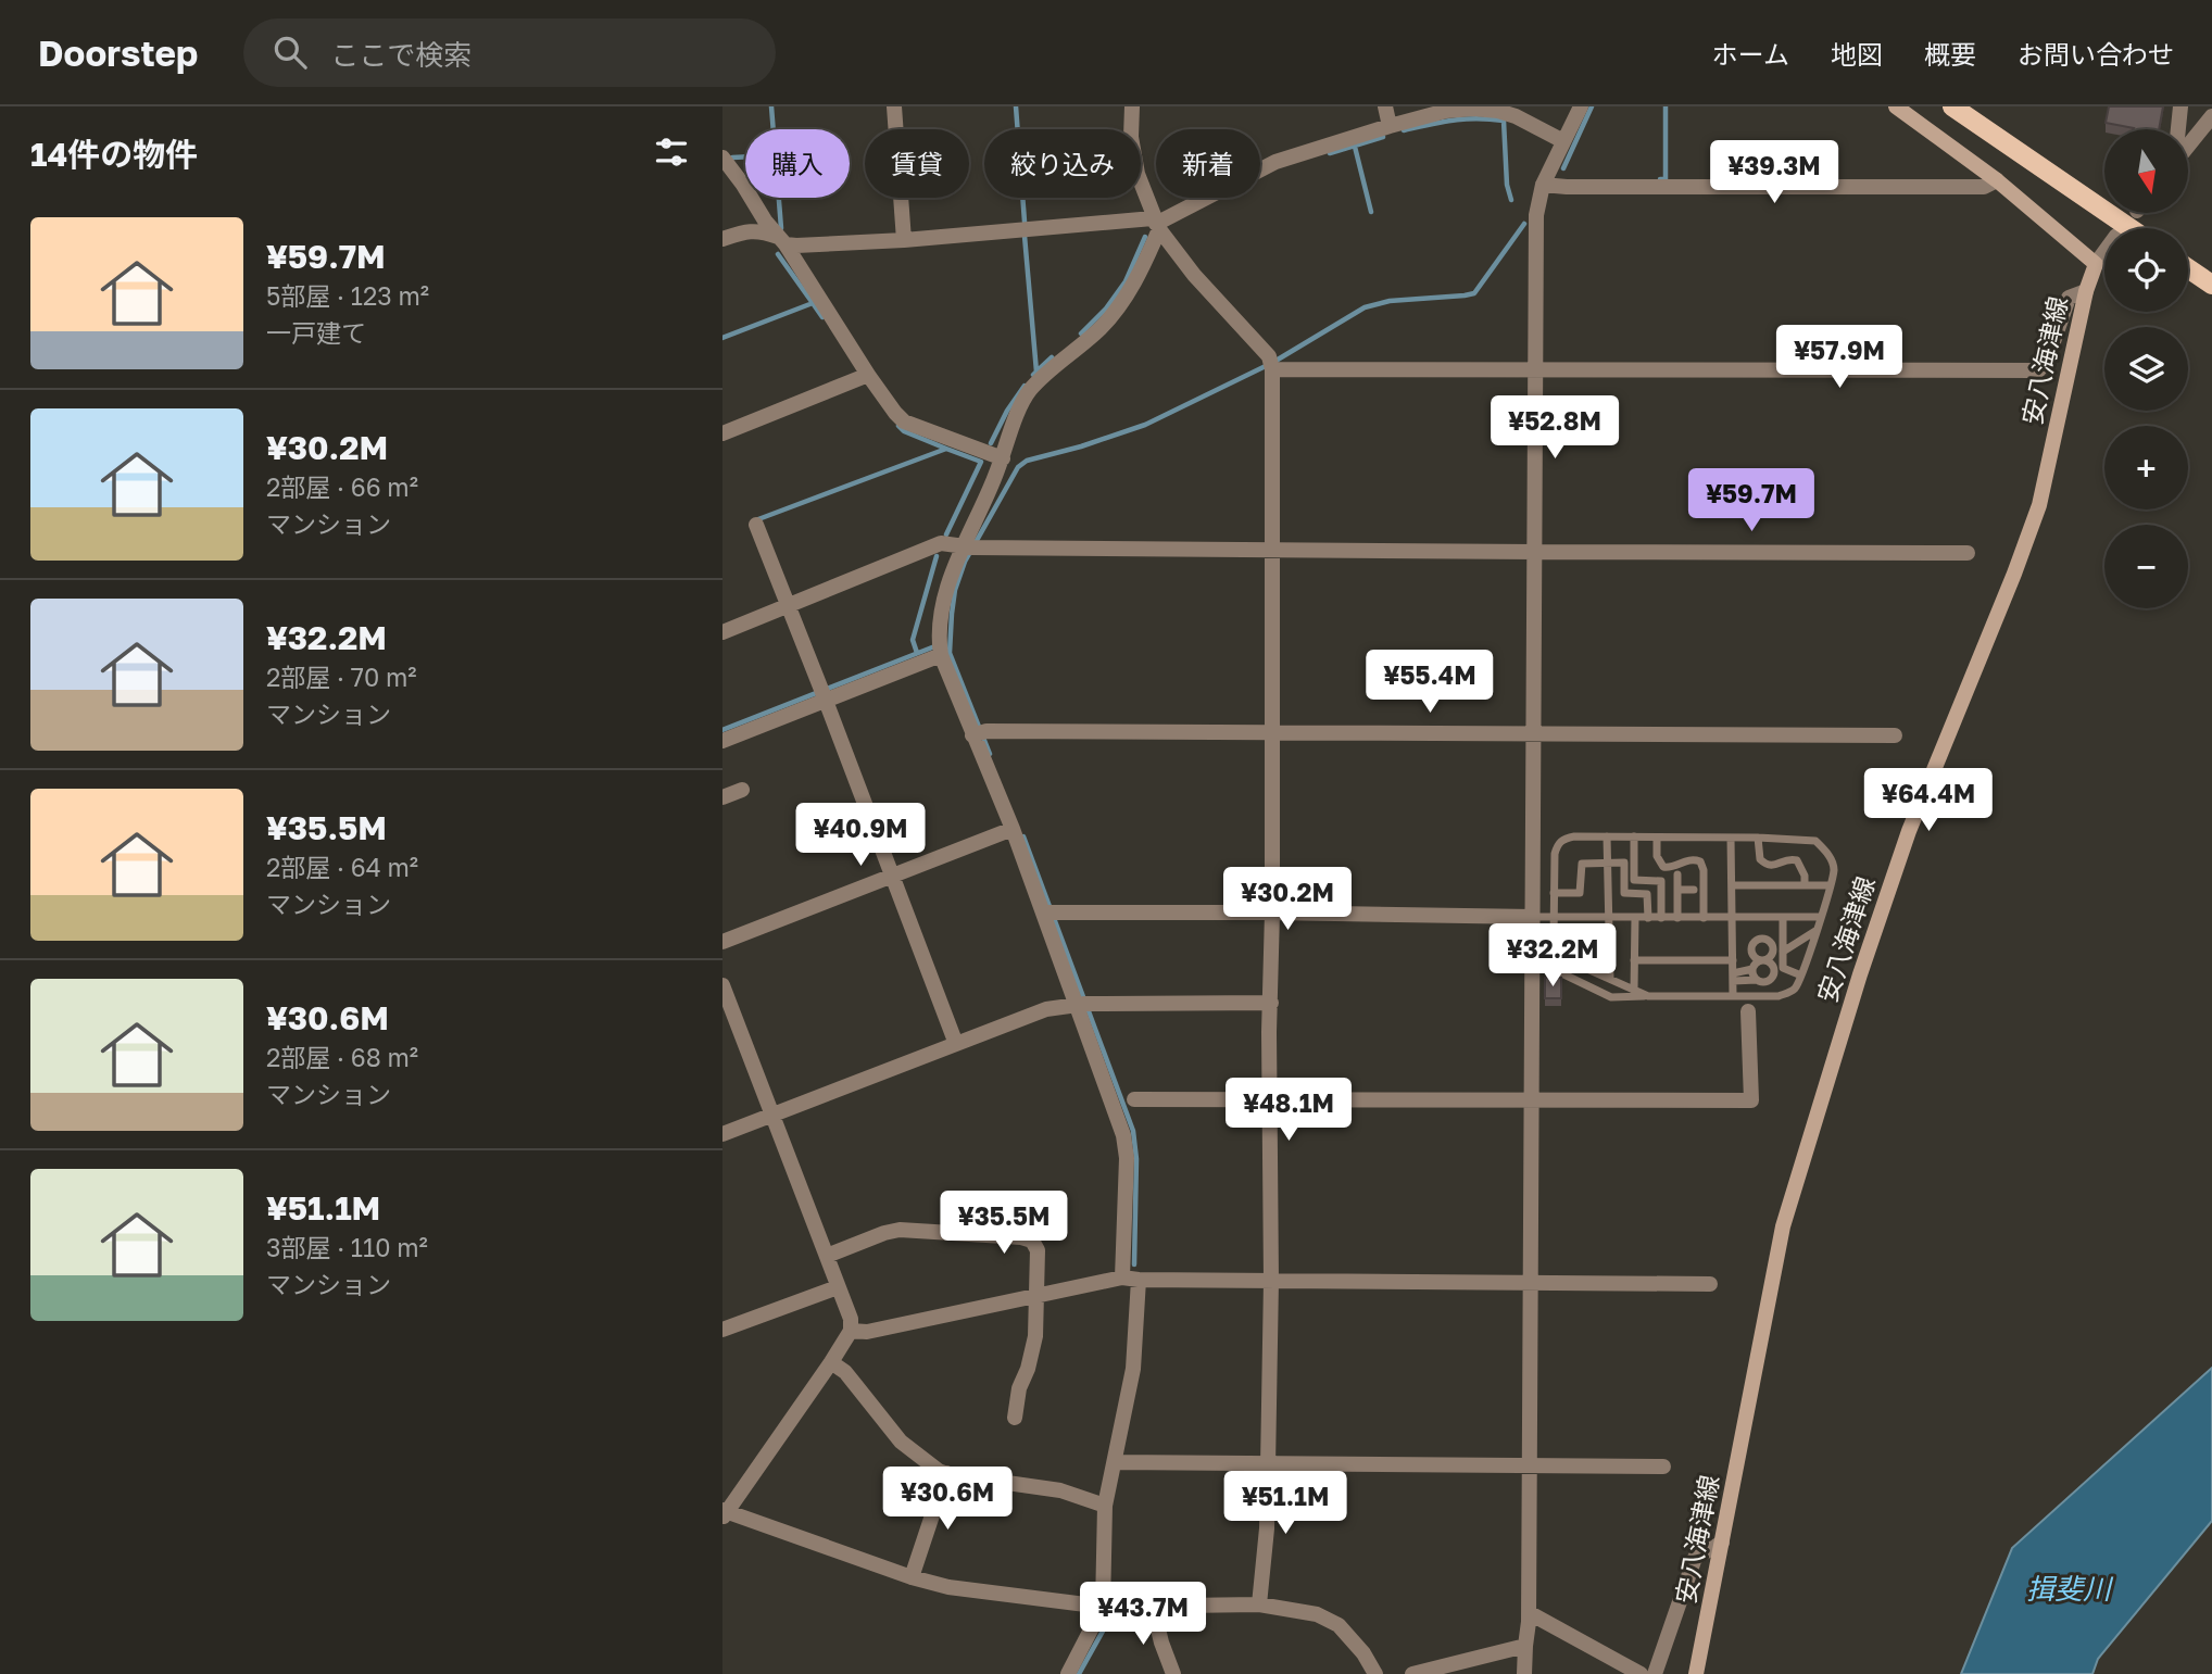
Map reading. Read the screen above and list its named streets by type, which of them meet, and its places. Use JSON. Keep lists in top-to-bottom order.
{
  "streets": {
    "main road": ["安八海津線"]
  },
  "water": ["揖斐川"],
  "north": "bottom",
  "page": {
    "header": "Doorstep",
    "search": "ここで検索",
    "nav": [
      "ホーム",
      "地図",
      "概要",
      "お問い合わせ"
    ],
    "heading": "14件の物件",
    "map_buttons": ["+", "−"],
    "chip": [
      "購入",
      "賃貸",
      "絞り込み",
      "新着"
    ],
    "price": [
      "¥39.3M",
      "¥57.9M",
      "¥52.8M",
      "¥59.7M",
      "¥55.4M",
      "¥64.4M",
      "¥40.9M",
      "¥30.2M",
      "¥32.2M",
      "¥48.1M",
      "¥35.5M",
      "¥30.6M",
      "¥51.1M",
      "¥43.7M"
    ],
    "list": [
      {
        "name": "¥59.7M",
        "note": "5部屋 · 123 m² · 一戸建て"
      },
      {
        "name": "¥30.2M",
        "note": "2部屋 · 66 m² · マンション"
      },
      {
        "name": "¥32.2M",
        "note": "2部屋 · 70 m² · マンション"
      },
      {
        "name": "¥35.5M",
        "note": "2部屋 · 64 m² · マンション"
      },
      {
        "name": "¥30.6M",
        "note": "2部屋 · 68 m² · マンション"
      },
      {
        "name": "¥51.1M",
        "note": "3部屋 · 110 m² · マンション"
      }
    ]
  }
}
